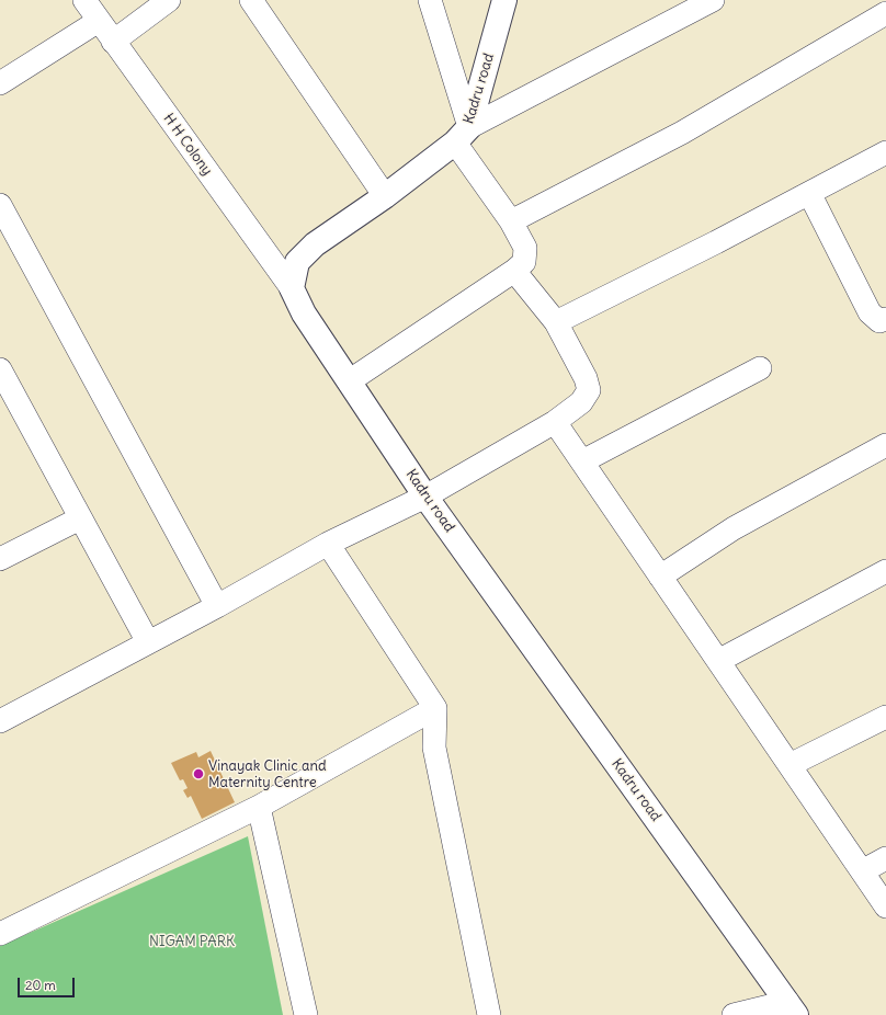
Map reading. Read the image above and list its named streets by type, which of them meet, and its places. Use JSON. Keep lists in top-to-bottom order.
{
  "streets": {
    "main road": ["Kadru road"],
    "street": ["H H Colony"]
  },
  "crossings": [
    ["Kadru road", "H H Colony"]
  ],
  "parks": ["NIGAM PARK"],
  "places": ["Vinayak Clinic and Maternity Centre"],
  "scale_bar": "20 m"
}
